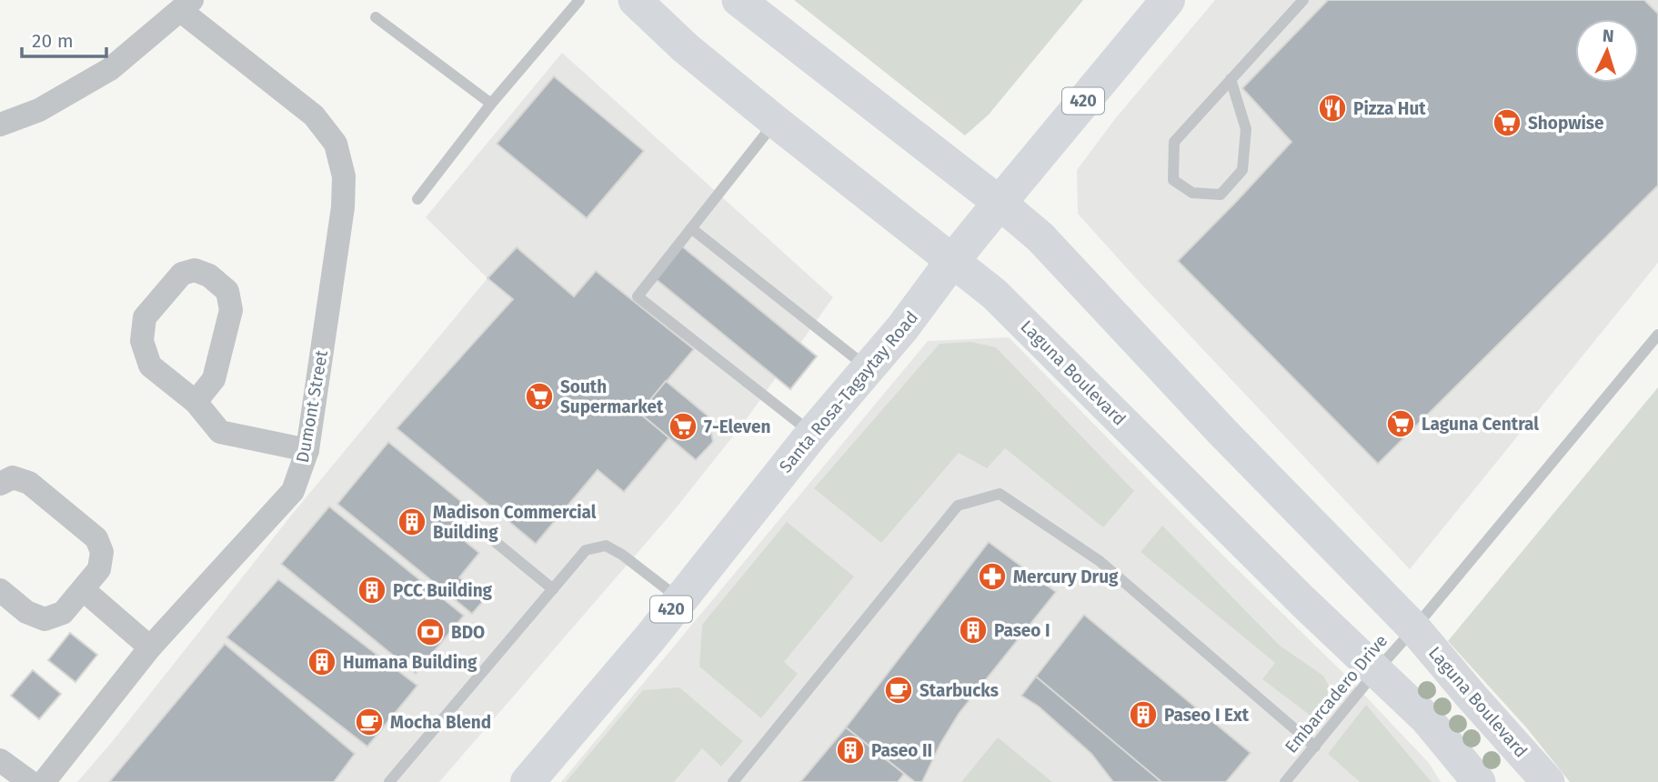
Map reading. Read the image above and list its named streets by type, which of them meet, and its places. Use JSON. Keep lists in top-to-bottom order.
{
  "streets": {
    "main road": ["420", "Laguna Boulevard", "Santa Rosa-Tagaytay Road"],
    "street": ["Dumont Street"],
    "lane": ["Embarcadero Drive"]
  },
  "crossings": [
    ["Laguna Boulevard", "Santa Rosa-Tagaytay Road"],
    ["Laguna Boulevard", "Embarcadero Drive"]
  ],
  "places": {
    "restaurant": ["Pizza Hut"],
    "supermarket": [
      "Shopwise",
      "South Supermarket",
      "Laguna Central",
      "7-Eleven"
    ],
    "building": [
      "Madison Commercial Building",
      "PCC Building",
      "Paseo I",
      "Humana Building",
      "Paseo I Ext",
      "Paseo II"
    ],
    "pharmacy": ["Mercury Drug"],
    "bank": ["BDO"],
    "cafe": ["Starbucks", "Mocha Blend"]
  },
  "scale_bar": "20 m",
  "north": "top"
}
